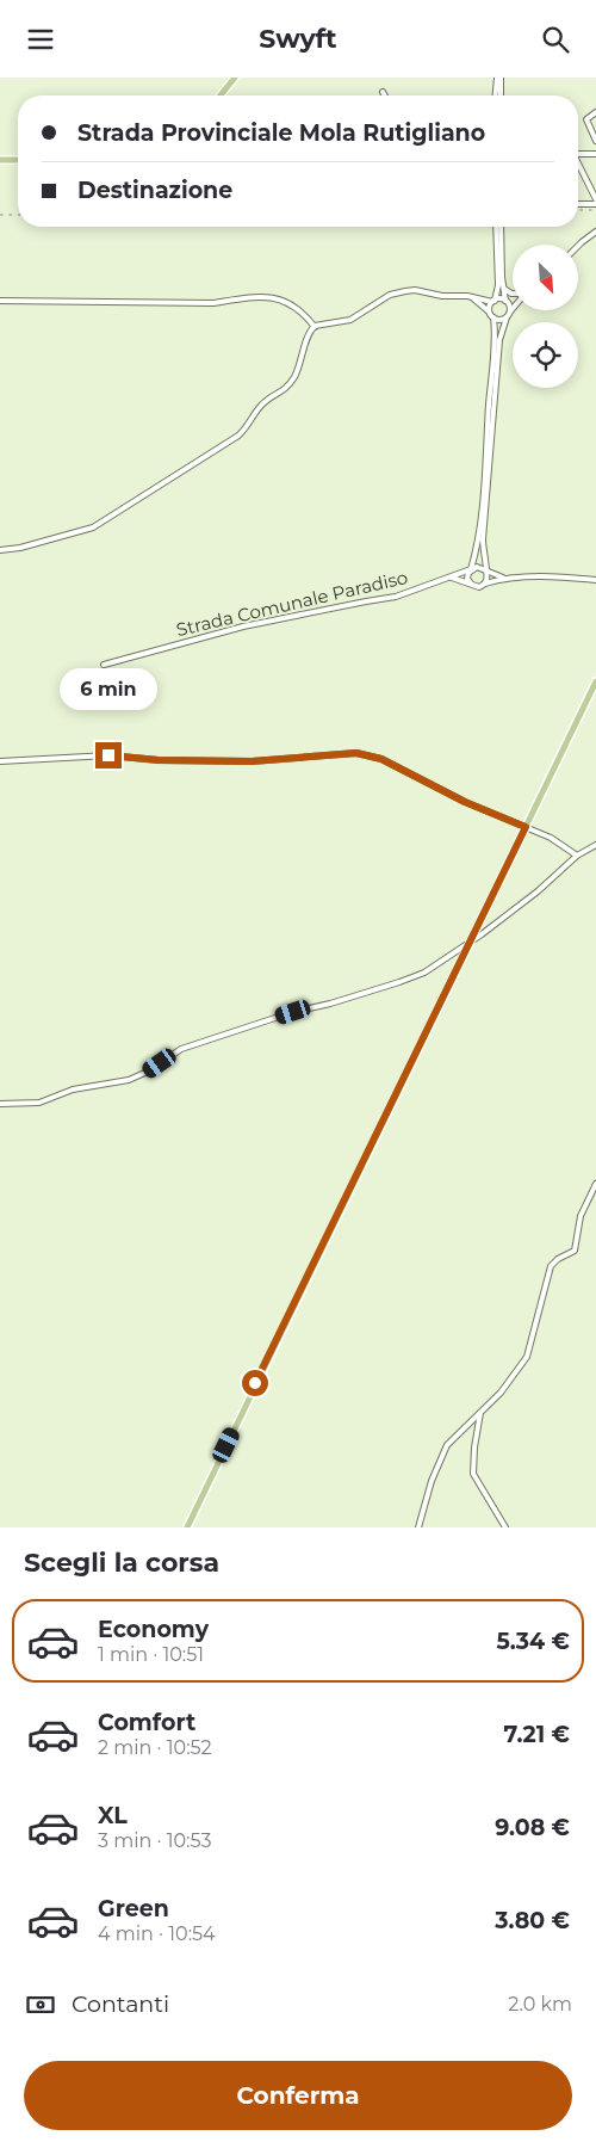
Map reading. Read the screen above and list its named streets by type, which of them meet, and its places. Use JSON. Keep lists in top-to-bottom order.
{
  "streets": {
    "street": ["Strada Comunale Paradiso"]
  },
  "north": "bottom right",
  "page": {
    "header": "Swyft",
    "banner": ["Strada Provinciale Mola Rutigliano", "Destinazione"],
    "bubble": "6 min",
    "heading": "Scegli la corsa",
    "list": [
      {
        "name": "Economy",
        "note": "1 min · 10:51",
        "value": "5.34 €"
      },
      {
        "name": "Comfort",
        "note": "2 min · 10:52",
        "value": "7.21 €"
      },
      {
        "name": "XL",
        "note": "3 min · 10:53",
        "value": "9.08 €"
      },
      {
        "name": "Green",
        "note": "4 min · 10:54",
        "value": "3.80 €"
      }
    ],
    "pay": ["Contanti", "2.0 km"],
    "buttons": "Conferma"
  }
}
